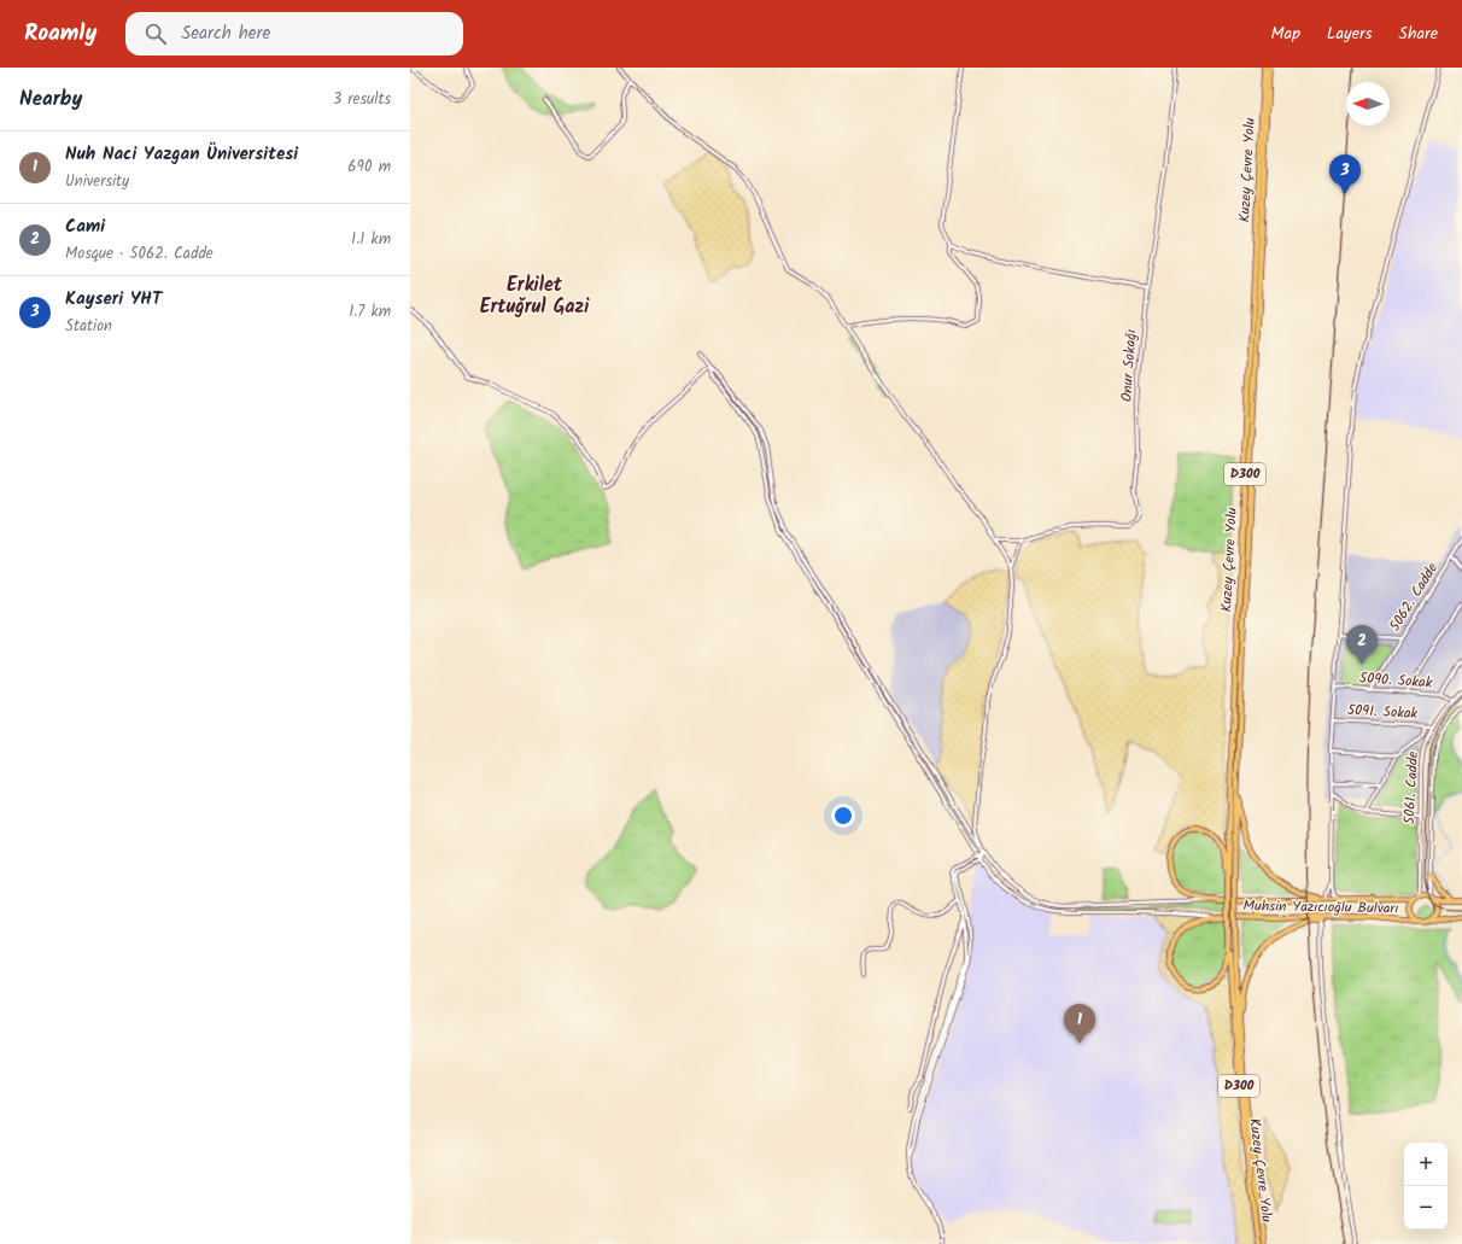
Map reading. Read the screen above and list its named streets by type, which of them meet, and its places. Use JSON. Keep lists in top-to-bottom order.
{
  "streets": {
    "highway": ["Kuzey Çevre Yolu", "D300", "Muhsin Yazıcıoğlu Bulvarı"],
    "street": [
      "Onur Sokağı",
      "5062. Cadde",
      "5090. Sokak",
      "5091. Sokak",
      "5061. Cadde"
    ]
  },
  "crossings": [
    ["Kuzey Çevre Yolu", "D300"],
    ["Kuzey Çevre Yolu", "Muhsin Yazıcıoğlu Bulvarı"],
    ["D300", "Muhsin Yazıcıoğlu Bulvarı"],
    ["5062. Cadde", "5090. Sokak"],
    ["5090. Sokak", "5061. Cadde"],
    ["5091. Sokak", "5061. Cadde"],
    ["5061. Cadde", "Muhsin Yazıcıoğlu Bulvarı"]
  ],
  "districts": ["Erkilet Ertuğrul Gazi"],
  "north": "left",
  "page": {
    "header": "Roamly",
    "search": "Search here",
    "nav": ["Map", "Layers", "Share"],
    "heading": ["Nearby", "3 results"],
    "list": [
      {
        "mark": "1",
        "name": "Nuh Naci Yazgan Üniversitesi",
        "note": "University",
        "value": "690 m"
      },
      {
        "mark": "2",
        "name": "Cami",
        "note": "Mosque · 5062. Cadde",
        "value": "1.1 km"
      },
      {
        "mark": "3",
        "name": "Kayseri YHT",
        "note": "Station",
        "value": "1.7 km"
      }
    ],
    "pins": ["3", "2", "1"],
    "map_buttons": ["+", "−"]
  }
}
